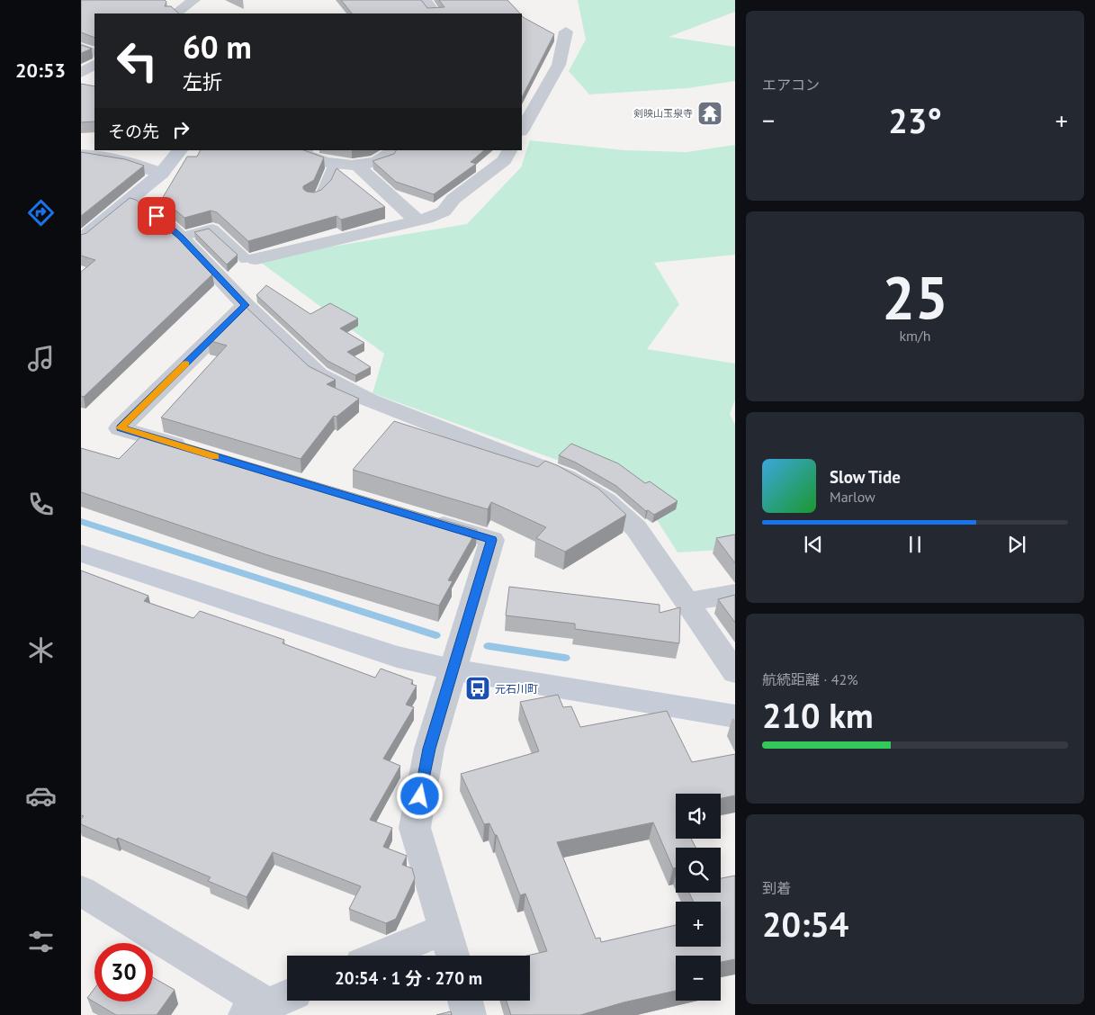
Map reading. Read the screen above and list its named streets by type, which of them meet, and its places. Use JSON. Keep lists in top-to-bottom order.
{
  "places": {
    "temple": ["剣映山玉泉寺"],
    "bus stop": ["元石川町"]
  },
  "page": {
    "tabs": "20:53",
    "tile": [
      "エアコン",
      ["25", "km/h"],
      ["航続距離 · 42%", "210 km"],
      ["到着", "20:54"]
    ],
    "turn": ["60 m", "左折"],
    "heat": ["−", "23°", "+"],
    "then": "その先",
    "song": ["Slow Tide", "Marlow"],
    "map_buttons": ["+", "−"],
    "limit": "30",
    "trip": "20:54 · 1 分 · 270 m"
  }
}
